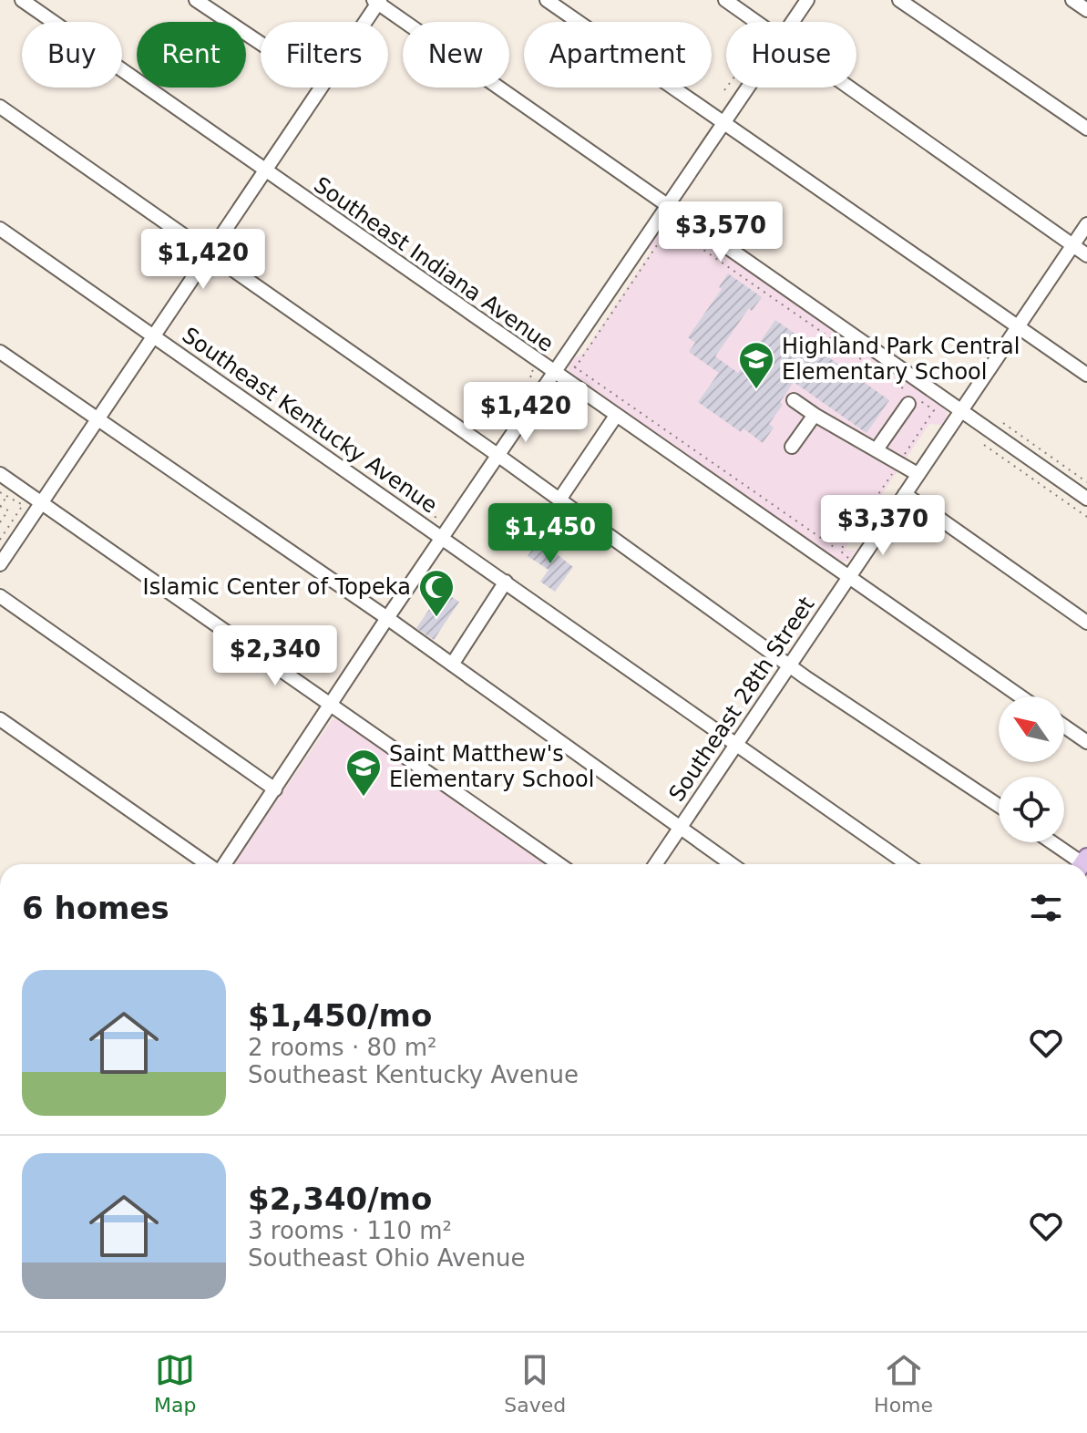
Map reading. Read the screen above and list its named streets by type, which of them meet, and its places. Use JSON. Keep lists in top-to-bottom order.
{
  "streets": {
    "street": ["Southeast Indiana Avenue", "Southeast Kentucky Avenue", "Southeast 28th Street"]
  },
  "crossings": [
    ["Southeast Indiana Avenue", "Southeast 28th Street"],
    ["Southeast Kentucky Avenue", "Southeast 28th Street"]
  ],
  "places": {
    "school or university": ["Highland Park Central Elementary School", "Saint Matthew's Elementary School"],
    "mosque": ["Islamic Center of Topeka"]
  },
  "north": "top left",
  "page": {
    "chip": [
      "Buy",
      "Rent",
      "Filters",
      "New",
      "Apartment",
      "House"
    ],
    "price": [
      "$3,570",
      "$1,420",
      "$1,420",
      "$3,370",
      "$1,450",
      "$2,340"
    ],
    "heading": "6 homes",
    "list": [
      {
        "name": "$1,450/mo",
        "note": "2 rooms · 80 m² · Southeast Kentucky Avenue"
      },
      {
        "name": "$2,340/mo",
        "note": "3 rooms · 110 m² · Southeast Ohio Avenue"
      }
    ],
    "tabs": ["Map", "Saved", "Home"]
  }
}
